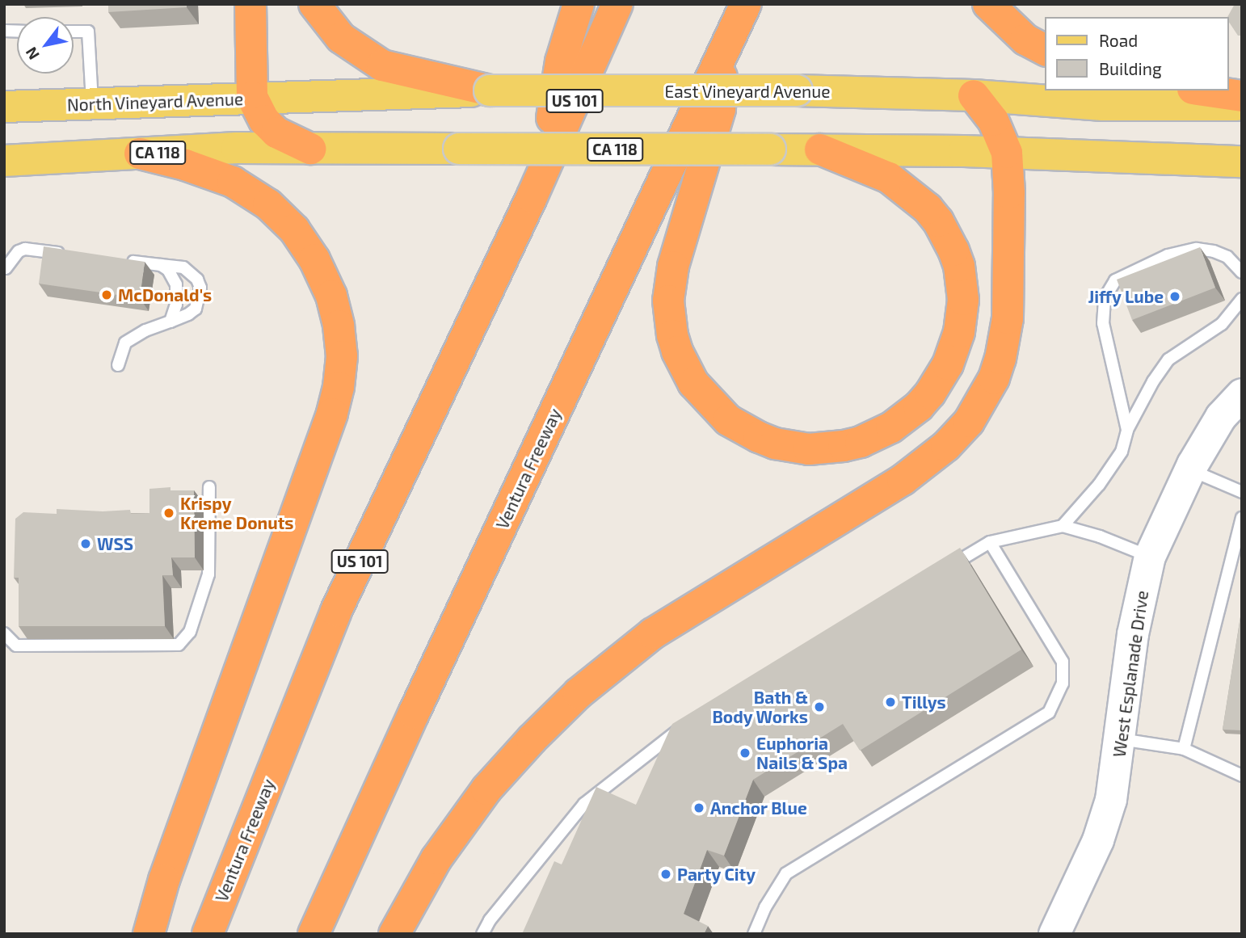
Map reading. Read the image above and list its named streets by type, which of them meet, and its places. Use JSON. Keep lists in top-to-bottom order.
{
  "streets": {
    "highway": ["US 101", "Ventura Freeway"],
    "main road": ["East Vineyard Avenue", "North Vineyard Avenue", "CA 118"],
    "street": ["West Esplanade Drive"]
  },
  "crossings": [
    ["East Vineyard Avenue", "North Vineyard Avenue"]
  ],
  "places": [
    "McDonald's",
    "Jiffy Lube",
    "Krispy Kreme Donuts",
    "WSS",
    "Tillys",
    "Bath & Body Works",
    "Euphoria Nails & Spa",
    "Anchor Blue",
    "Party City"
  ],
  "legend": ["Road", "Building"],
  "north": "bottom left"
}
